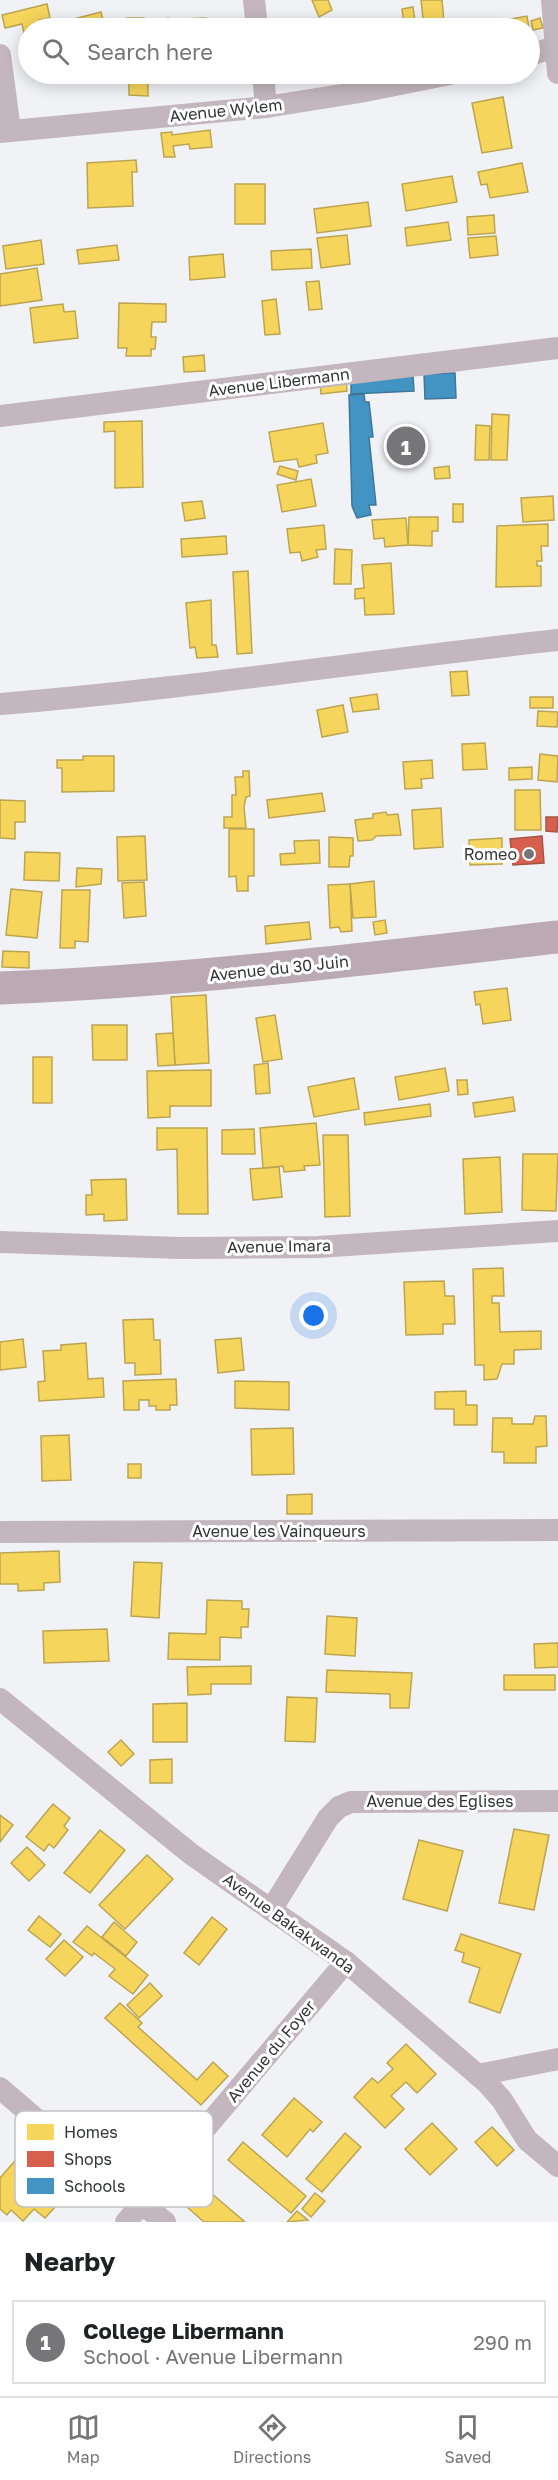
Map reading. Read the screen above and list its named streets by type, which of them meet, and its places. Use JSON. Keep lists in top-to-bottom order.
{
  "streets": {
    "street": [
      "Avenue Wylem",
      "Avenue Libermann",
      "Avenue du 30 Juin",
      "Avenue Imara",
      "Avenue les Vainqueurs",
      "Avenue des Eglises",
      "Avenue Bakakwanda",
      "Avenue du Foyer"
    ]
  },
  "crossings": [
    ["Avenue des Eglises", "Avenue Bakakwanda"],
    ["Avenue Bakakwanda", "Avenue du Foyer"]
  ],
  "places": ["Romeo"],
  "legend": ["Homes", "Shops", "Schools"],
  "page": {
    "search": "Search here",
    "pins": "1",
    "heading": "Nearby",
    "list": [
      {
        "mark": "1",
        "name": "College Libermann",
        "note": "School · Avenue Libermann",
        "value": "290 m"
      }
    ],
    "nav": ["Map", "Directions", "Saved"]
  }
}
